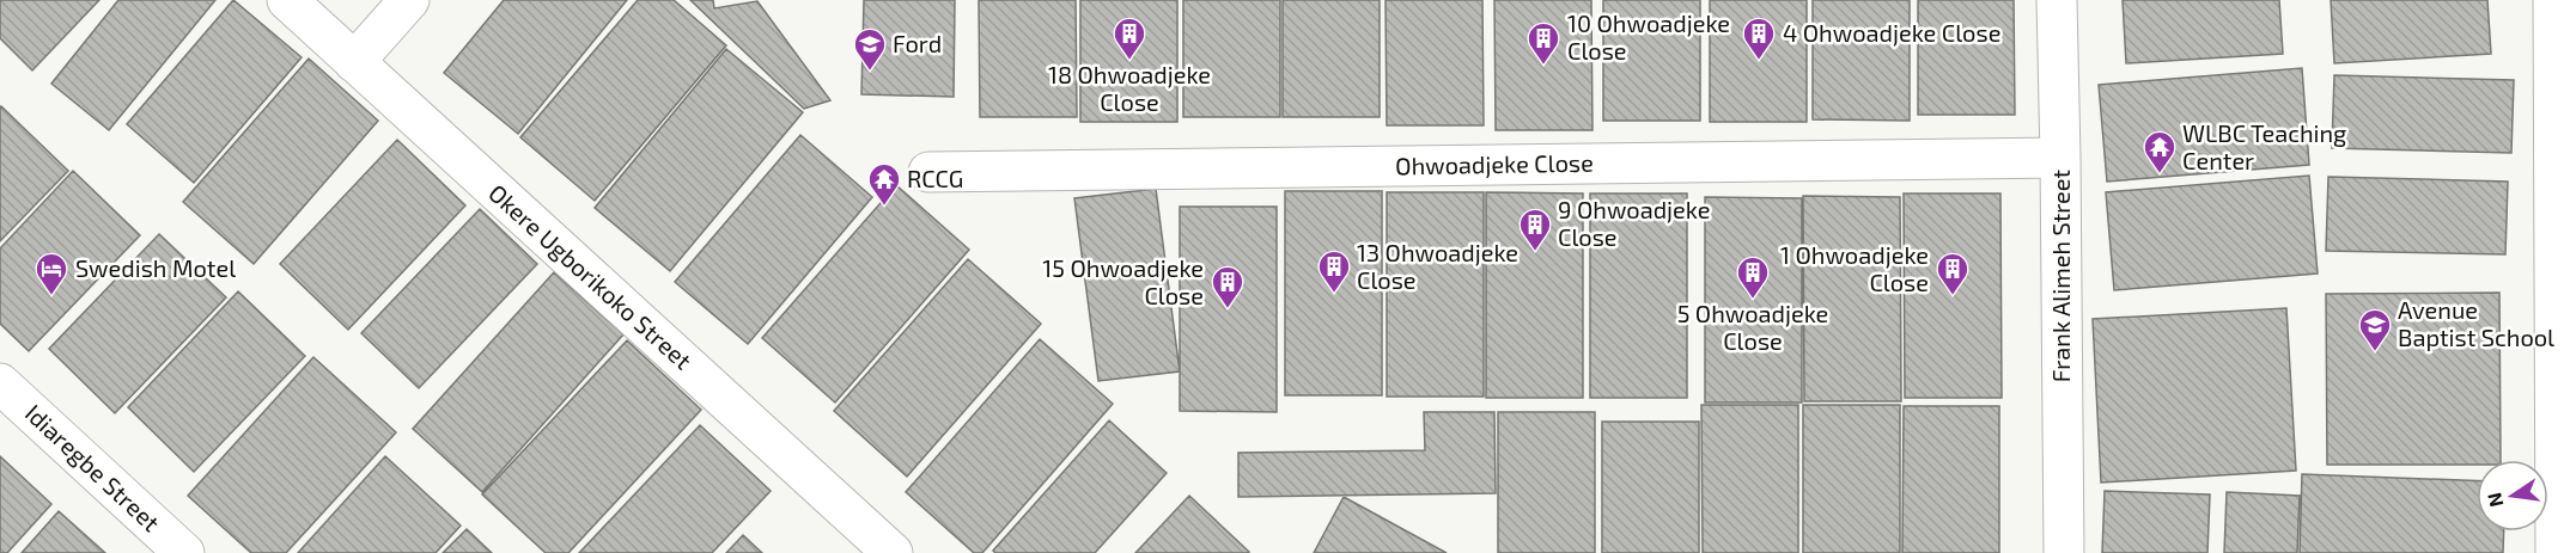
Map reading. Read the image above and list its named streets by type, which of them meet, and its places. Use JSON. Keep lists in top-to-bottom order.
{
  "streets": {
    "street": [
      "Ohwoadjeke Close",
      "Frank Alimeh Street",
      "Okere Ugborikoko Street",
      "Idiaregbe Street"
    ]
  },
  "crossings": [
    ["Ohwoadjeke Close", "Frank Alimeh Street"]
  ],
  "places": {
    "building": [
      "18 Ohwoadjeke Close",
      "4 Ohwoadjeke Close",
      "10 Ohwoadjeke Close",
      "9 Ohwoadjeke Close",
      "13 Ohwoadjeke Close",
      "1 Ohwoadjeke Close",
      "5 Ohwoadjeke Close",
      "15 Ohwoadjeke Close"
    ],
    "school or university": ["Ford", "Avenue Baptist School"],
    "temple": ["WLBC Teaching Center", "RCCG"],
    "hotel": ["Swedish Motel"]
  },
  "north": "left"
}
